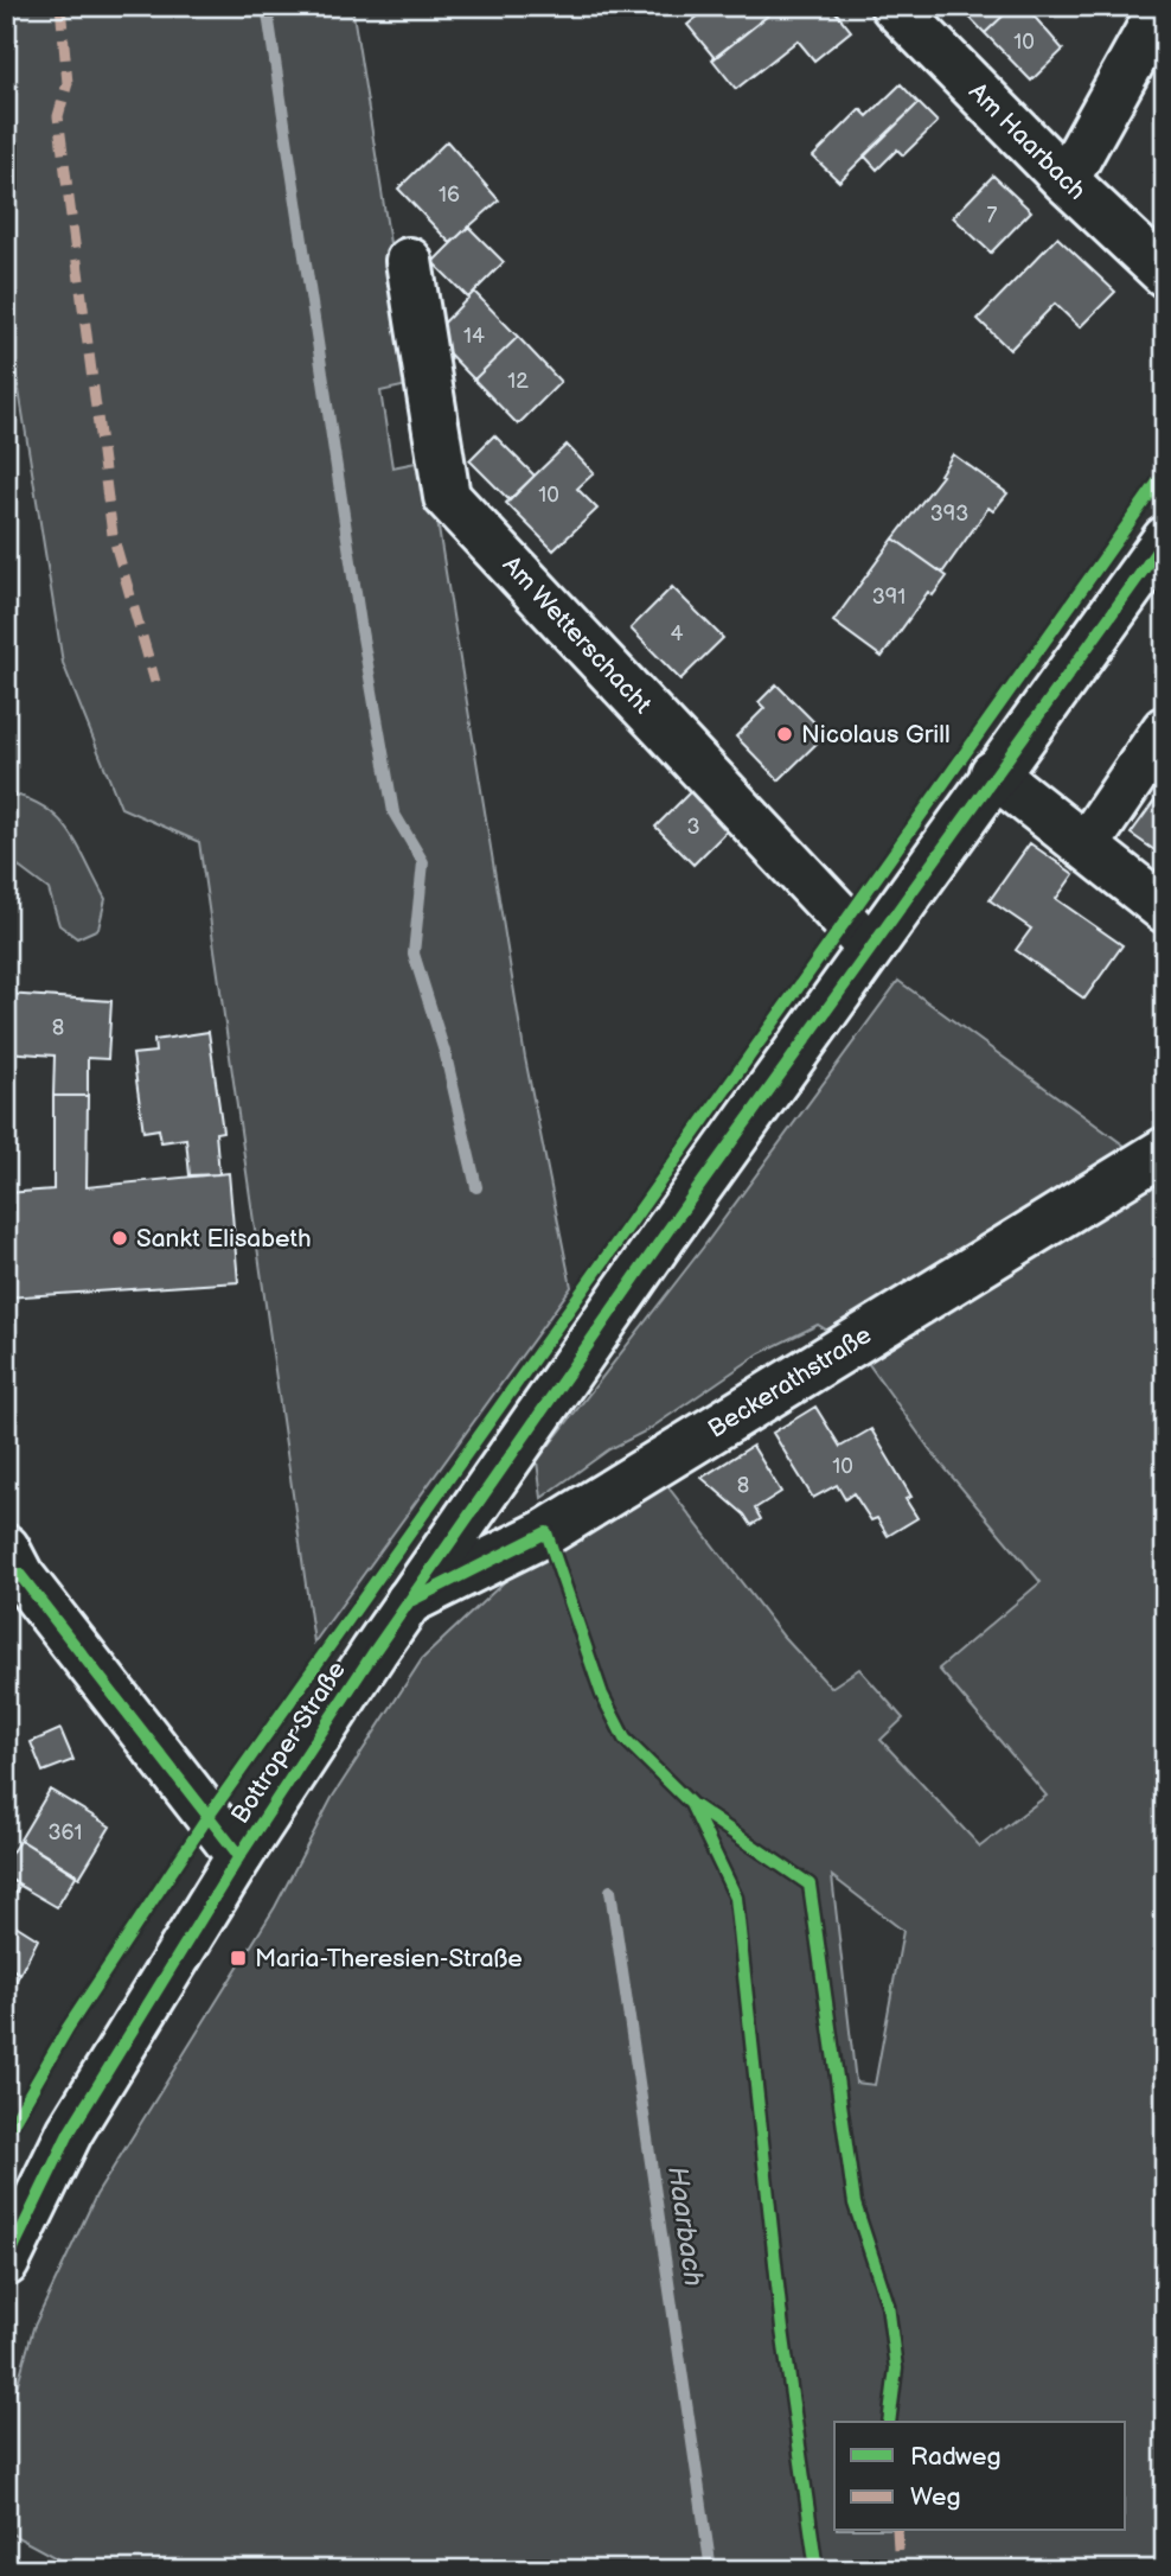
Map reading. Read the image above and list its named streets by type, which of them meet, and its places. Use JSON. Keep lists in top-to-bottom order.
{
  "streets": {
    "street": [
      "Am Haarbach",
      "Am Wetterschacht",
      "Beckerathstraße",
      "Bottroper Straße"
    ]
  },
  "crossings": [
    ["Am Wetterschacht", "Bottroper Straße"],
    ["Beckerathstraße", "Bottroper Straße"]
  ],
  "water": ["Haarbach"],
  "places": {
    "other": ["Nicolaus Grill", "Sankt Elisabeth"],
    "transit": ["Maria-Theresien-Straße"]
  },
  "house_numbers": [
    "10",
    "16",
    "7",
    "14",
    "12",
    "10",
    "393",
    "391",
    "4",
    "3",
    "8",
    "10",
    "8",
    "361"
  ],
  "legend": ["Radweg", "Weg"]
}
